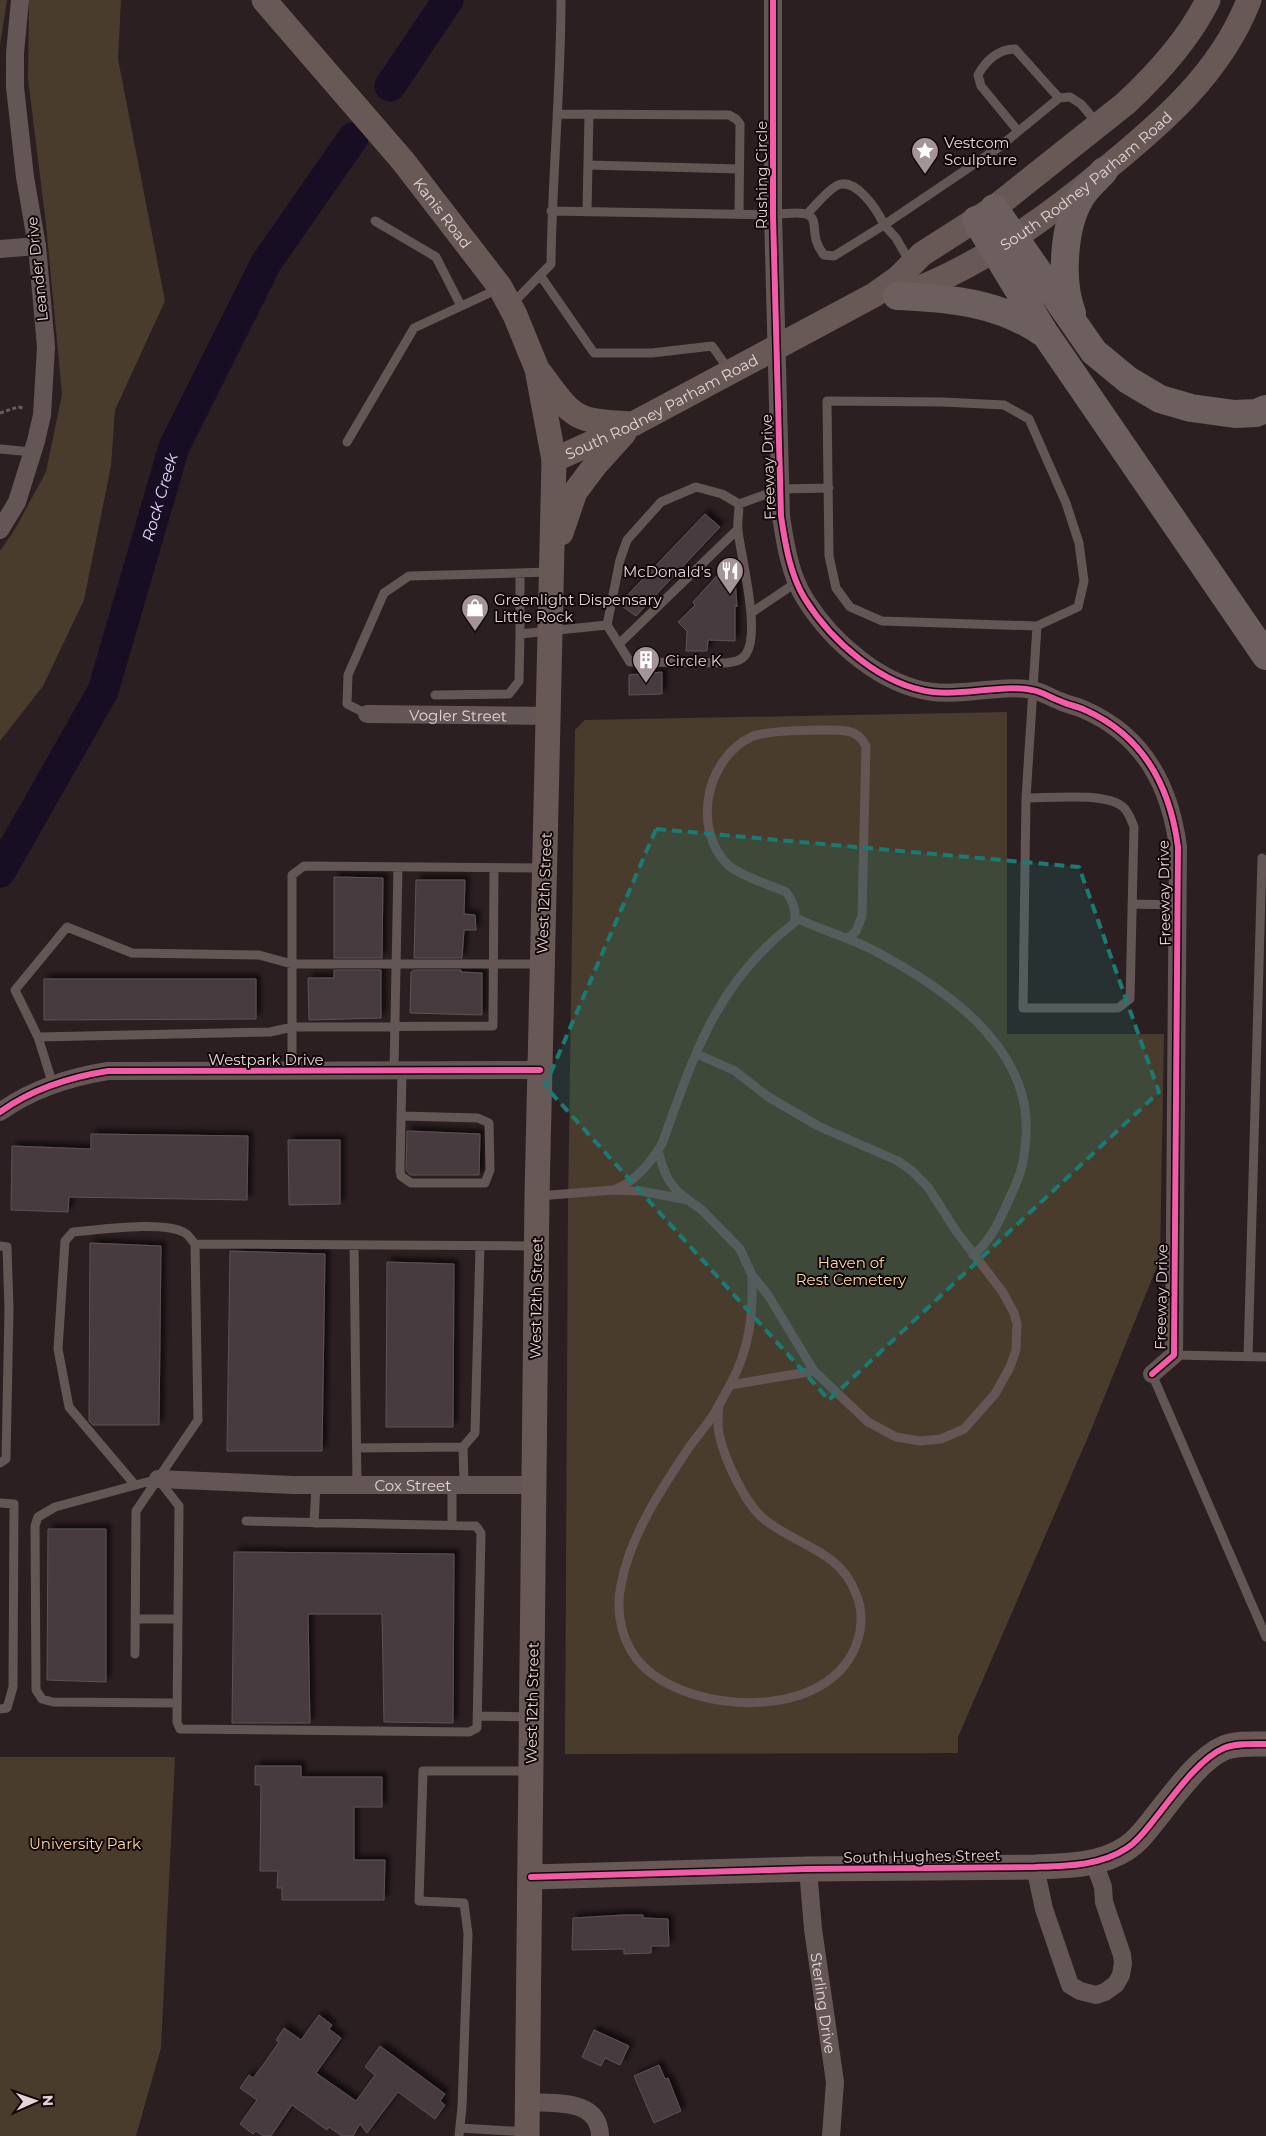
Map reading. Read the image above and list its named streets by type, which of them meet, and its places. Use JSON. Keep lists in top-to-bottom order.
{
  "streets": {
    "main road": [
      "South Rodney Parham Road",
      "Kanis Road",
      "West 12th Street",
      "South Hughes Street"
    ],
    "street": [
      "Rushing Circle",
      "Leander Drive",
      "Freeway Drive",
      "Vogler Street",
      "Westpark Drive",
      "Cox Street",
      "Sterling Drive"
    ]
  },
  "crossings": [
    ["Rushing Circle", "South Rodney Parham Road"],
    ["Rushing Circle", "Freeway Drive"],
    ["South Rodney Parham Road", "Kanis Road"],
    ["South Rodney Parham Road", "Freeway Drive"],
    ["South Rodney Parham Road", "West 12th Street"],
    ["Kanis Road", "West 12th Street"],
    ["Vogler Street", "West 12th Street"],
    ["West 12th Street", "Westpark Drive"],
    ["West 12th Street", "Cox Street"],
    ["West 12th Street", "South Hughes Street"],
    ["South Hughes Street", "Sterling Drive"]
  ],
  "water": ["Rock Creek"],
  "parks": ["Haven of Rest Cemetery", "University Park"],
  "places": {
    "place": ["Vestcom Sculpture"],
    "restaurant": ["McDonald's"],
    "shop": ["Greenlight Dispensary Little Rock"],
    "building": ["Circle K"]
  },
  "north": "right"
}
